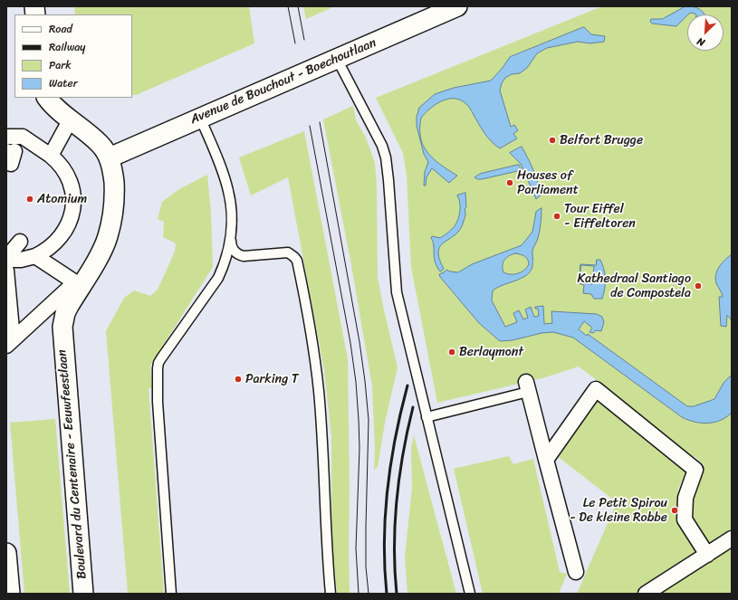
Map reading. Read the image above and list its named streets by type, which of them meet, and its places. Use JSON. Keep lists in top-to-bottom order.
{
  "streets": {
    "street": ["Avenue de Bouchout - Boechoutlaan", "Boulevard du Centenaire - Eeuwfeestlaan"]
  },
  "crossings": [
    ["Avenue de Bouchout - Boechoutlaan", "Boulevard du Centenaire - Eeuwfeestlaan"]
  ],
  "places": [
    "Belfort Brugge",
    "Houses of Parliament",
    "Atomium",
    "Tour Eiffel - Eiffeltoren",
    "Kathedraal Santiago de Compostela",
    "Berlaymont",
    "Parking T",
    "Le Petit Spirou - De kleine Robbe"
  ],
  "legend": [
    "Road",
    "Railway",
    "Park",
    "Water"
  ],
  "north": "bottom left"
}
